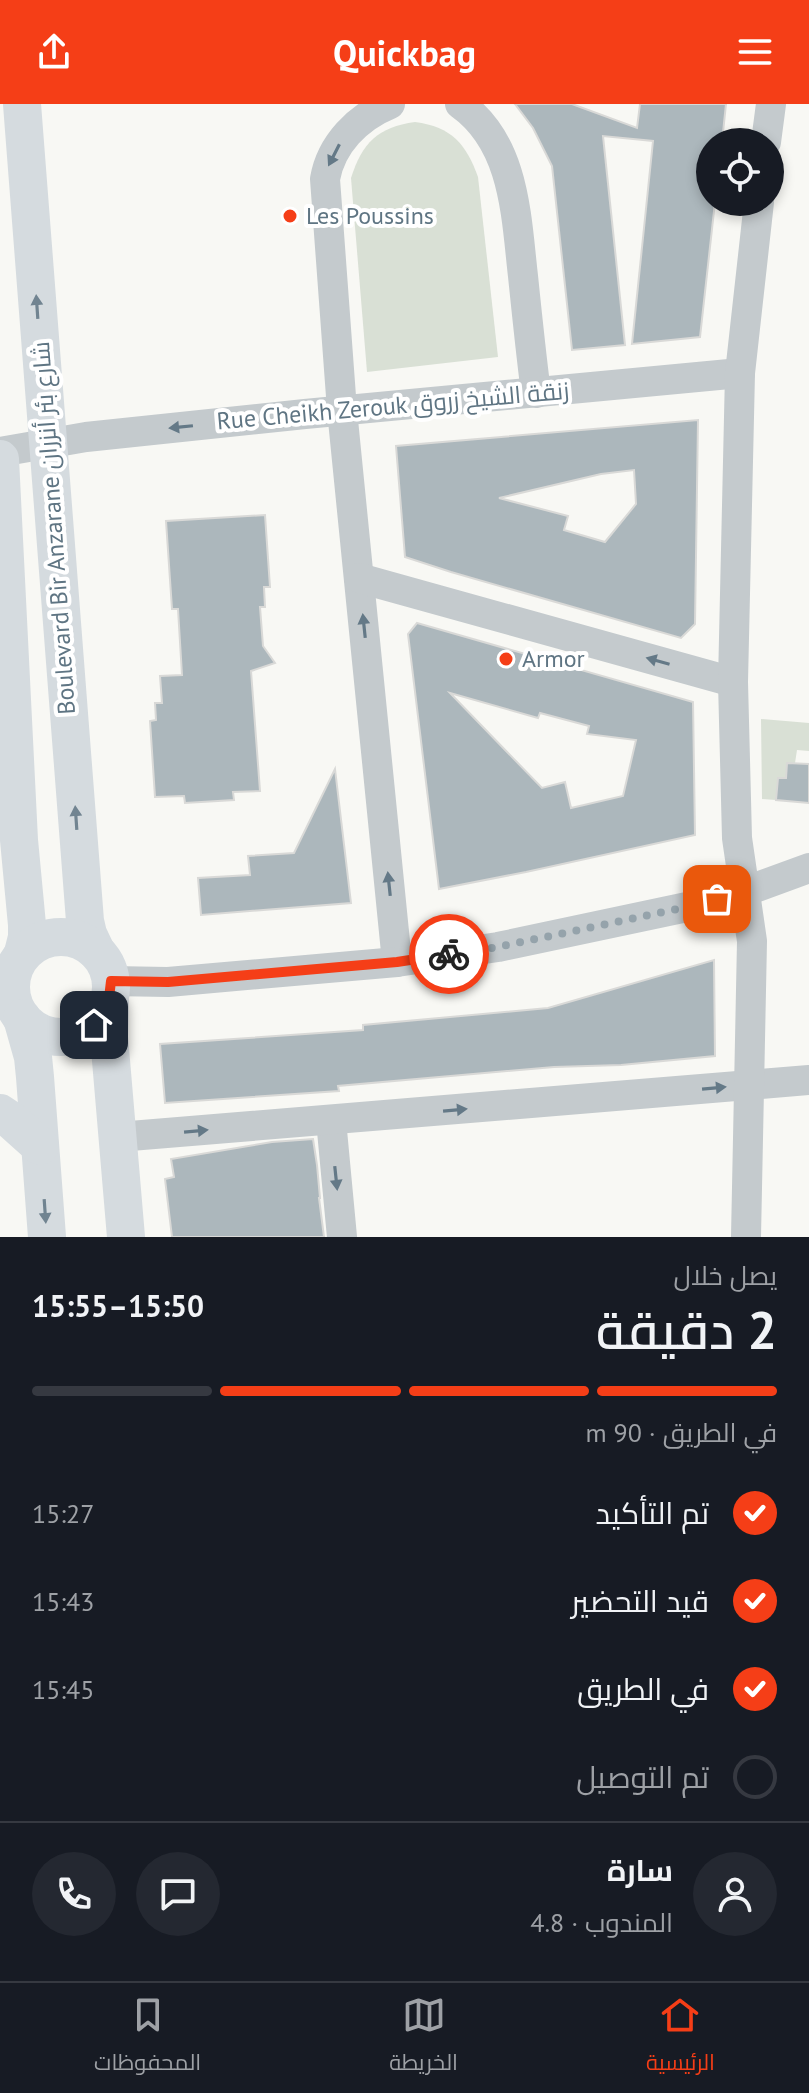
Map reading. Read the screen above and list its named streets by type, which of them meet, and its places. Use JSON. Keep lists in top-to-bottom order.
{
  "streets": {
    "main road": ["Boulevard Bir Anzarane شارع بئر أنزران"],
    "street": ["Rue Cheikh Zerouk زنقة الشيخ زروق"]
  },
  "crossings": [
    ["Rue Cheikh Zerouk زنقة الشيخ زروق", "Boulevard Bir Anzarane شارع بئر أنزران"]
  ],
  "one_way": ["Rue Cheikh Zerouk زنقة الشيخ زروق"],
  "places": ["Les Poussins", "Armor"],
  "page": {
    "header": "Quickbag",
    "heading": ["2 دقيقة", "يصل خلال", "15:50–15:55"],
    "panel": ["سارة", "المندوب · 4.8"],
    "bar": "في الطريق · 90 m",
    "list": [
      ["تم التأكيد", "15:27"],
      ["قيد التحضير", "15:43"],
      ["في الطريق", "15:45"],
      "تم التوصيل"
    ],
    "tabs": ["الرئيسية", "الخريطة", "المحفوظات"]
  }
}
